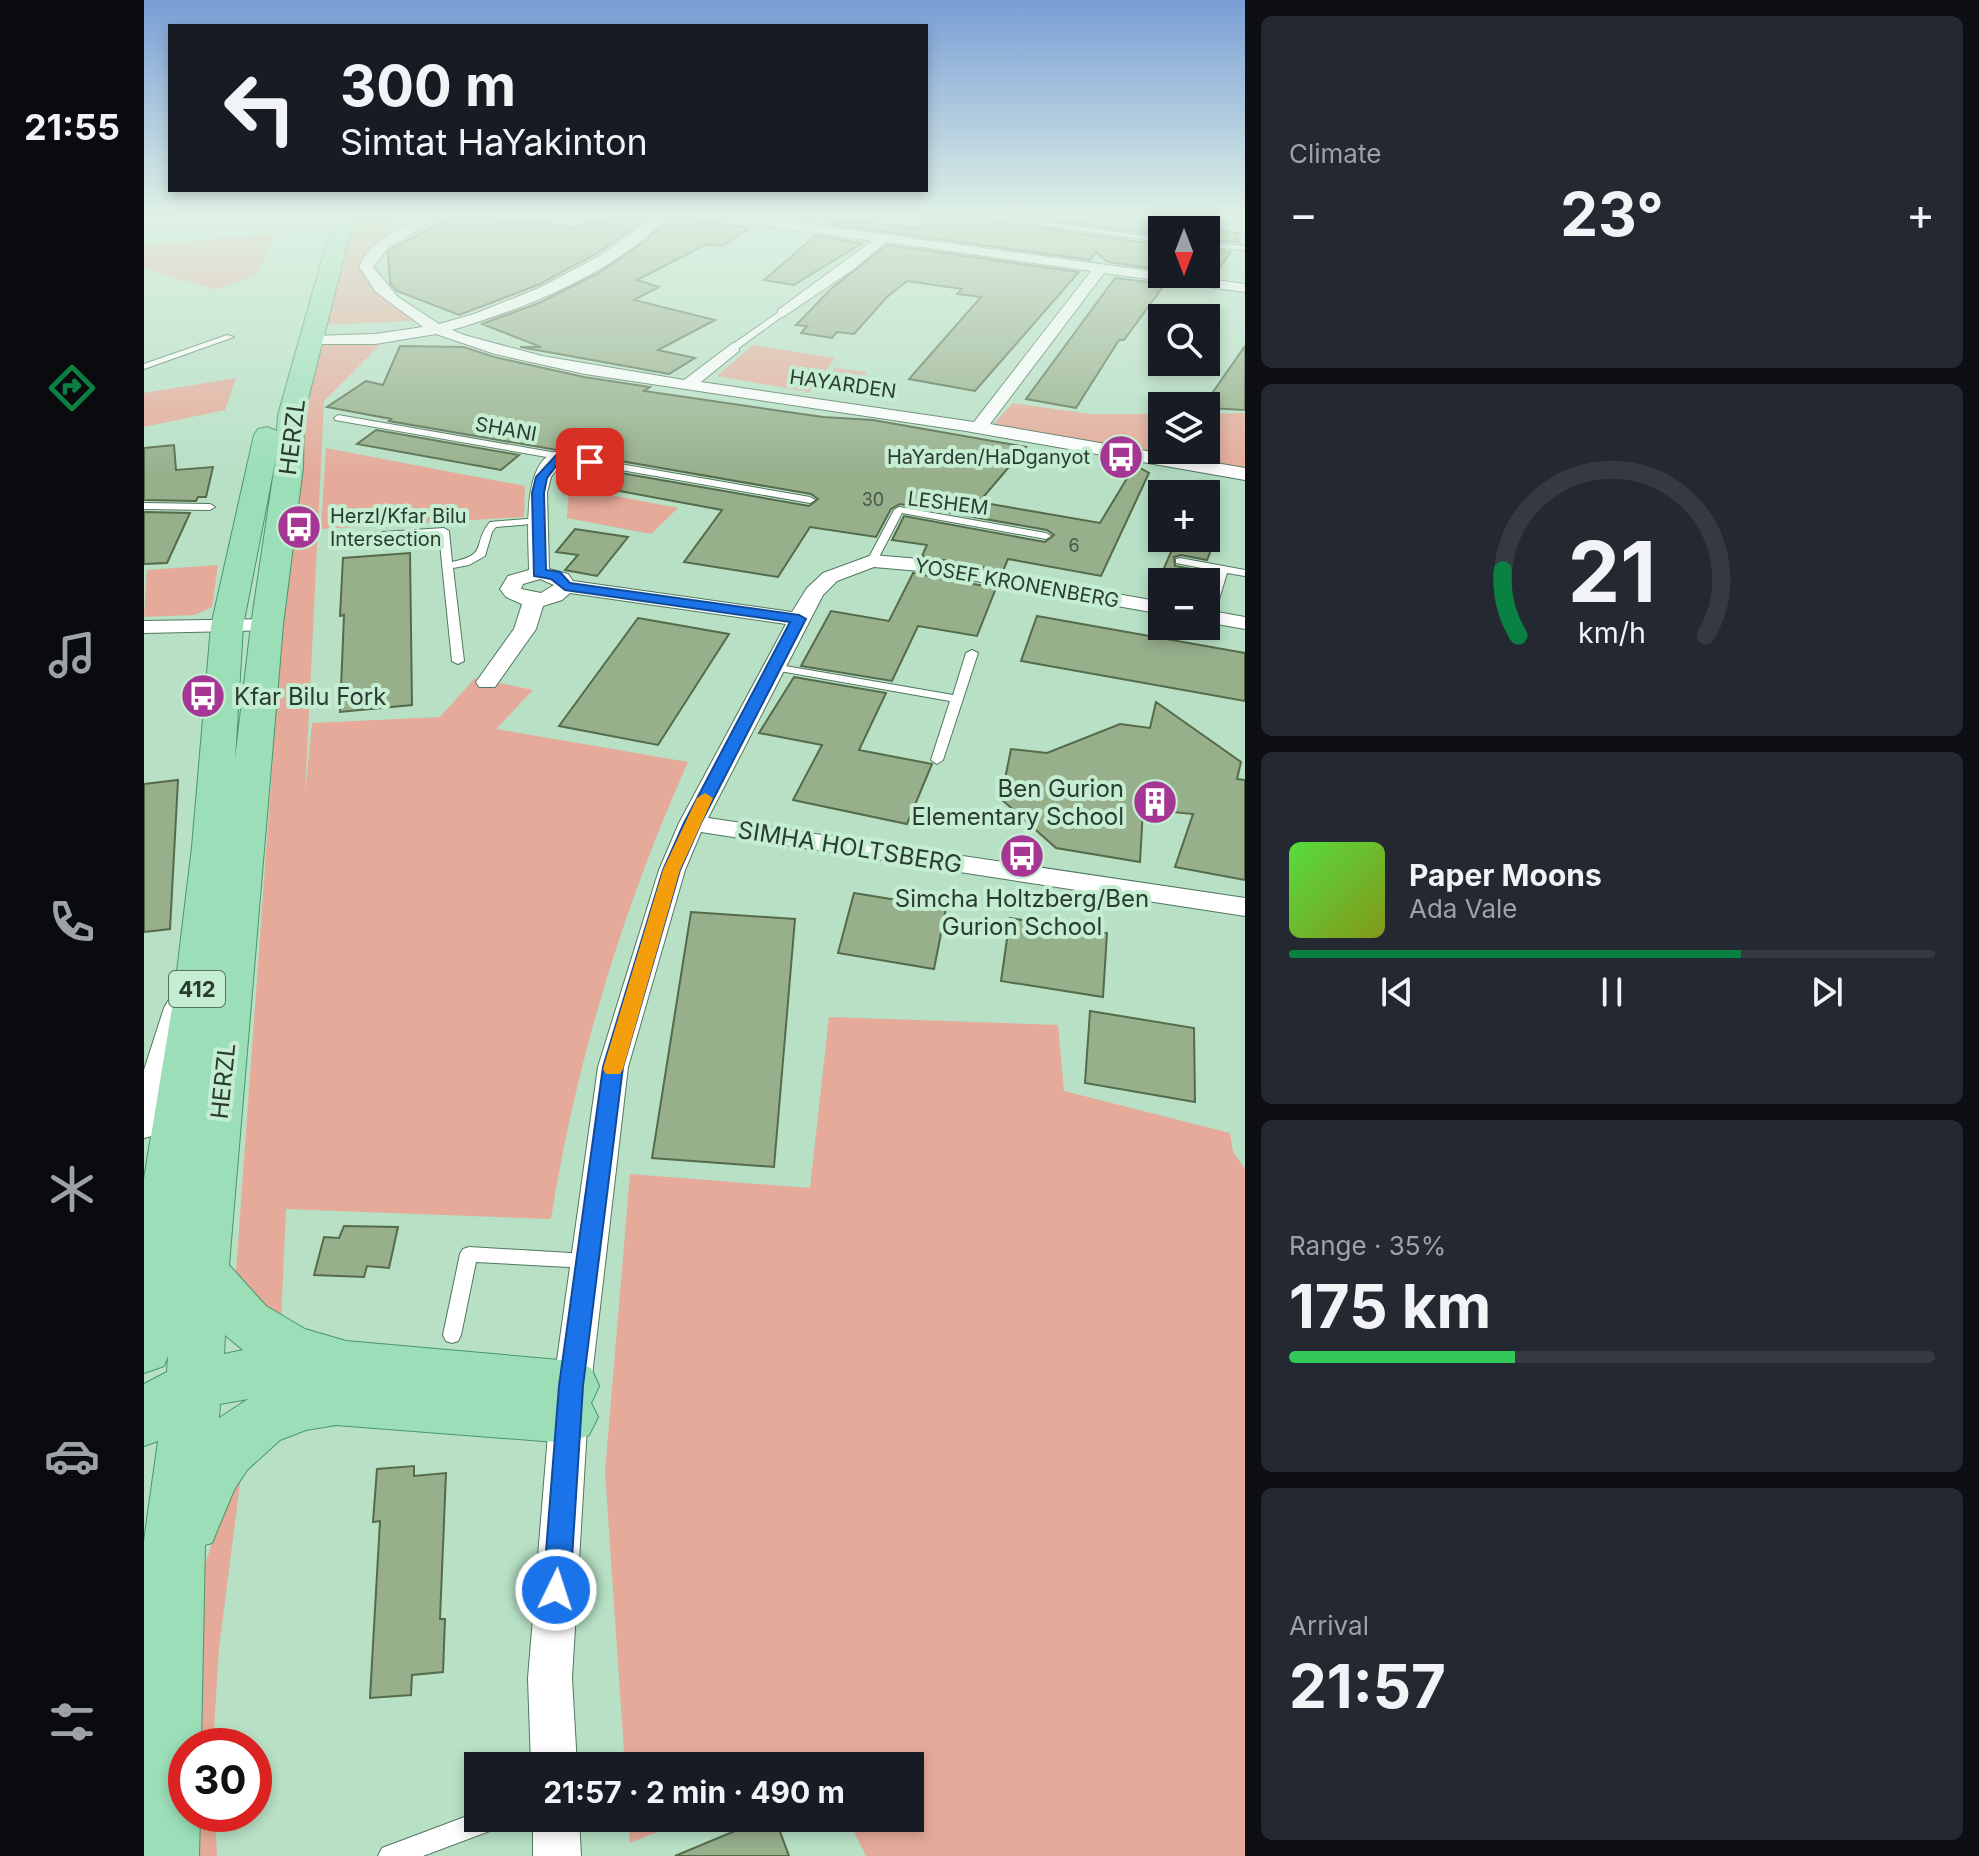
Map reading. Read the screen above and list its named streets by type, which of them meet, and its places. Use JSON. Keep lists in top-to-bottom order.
{
  "streets": {
    "main road": ["HERZL", "412"],
    "street": ["HAYARDEN", "YOSEF KRONENBERG", "SIMHA HOLTSBERG"],
    "lane": ["SHANI", "LESHEM"]
  },
  "crossings": [
    ["LESHEM", "YOSEF KRONENBERG"]
  ],
  "places": {
    "bus stop": [
      "HaYarden/HaDganyot",
      "Herzl/Kfar Bilu Intersection",
      "Kfar Bilu Fork",
      "Simcha Holtzberg/Ben Gurion School"
    ],
    "building": ["Ben Gurion Elementary School"]
  },
  "house_numbers": ["30", "6"],
  "north": "bottom",
  "page": {
    "tabs": "21:55",
    "tile": [
      "Climate",
      ["Range · 35%", "175 km"],
      ["Arrival", "21:57"]
    ],
    "turn": ["300 m", "Simtat HaYakinton"],
    "heat": ["−", "23°", "+"],
    "map_buttons": ["+", "−"],
    "song": ["Paper Moons", "Ada Vale"],
    "limit": "30",
    "trip": "21:57 · 2 min · 490 m",
    "gauge": ["21", "km/h"]
  }
}
